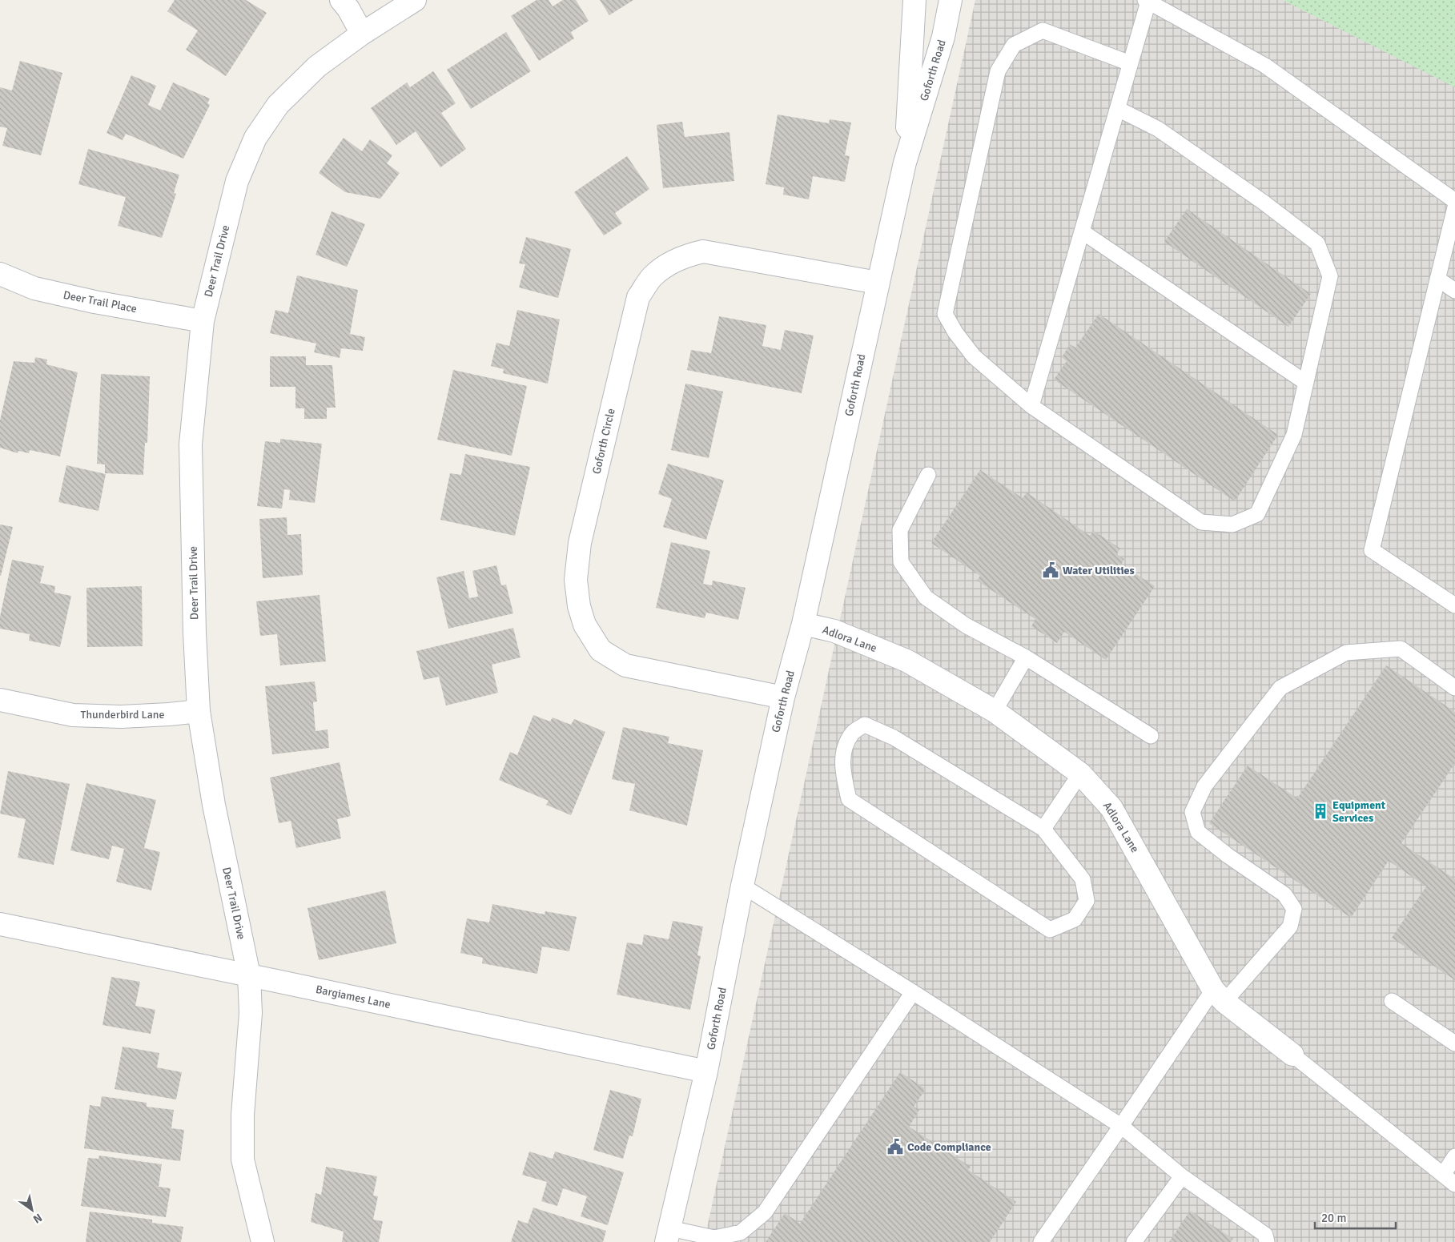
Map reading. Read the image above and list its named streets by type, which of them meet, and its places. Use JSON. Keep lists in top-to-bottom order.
{
  "streets": {
    "street": [
      "Goforth Road",
      "Deer Trail Drive",
      "Deer Trail Place",
      "Goforth Circle",
      "Adlora Lane",
      "Thunderbird Lane",
      "Bargiames Lane"
    ]
  },
  "crossings": [
    ["Goforth Road", "Goforth Circle"],
    ["Goforth Road", "Adlora Lane"],
    ["Goforth Road", "Bargiames Lane"],
    ["Deer Trail Drive", "Deer Trail Place"],
    ["Deer Trail Drive", "Thunderbird Lane"],
    ["Deer Trail Drive", "Bargiames Lane"]
  ],
  "places": {
    "public building": ["Water Utilities", "Code Compliance"],
    "building": ["Equipment Services"]
  },
  "scale_bar": "20 m",
  "north": "bottom right"
}
